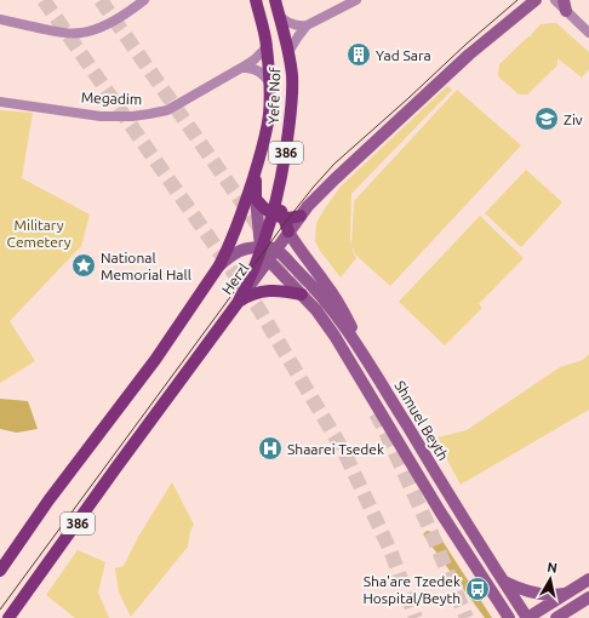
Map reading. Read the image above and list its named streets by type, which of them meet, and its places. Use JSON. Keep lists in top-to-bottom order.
{
  "streets": {
    "main road": ["Yefe Nof", "386", "Herzl"],
    "street": ["Megadim", "Shmuel Beyth"]
  },
  "crossings": [
    ["Yefe Nof", "Megadim"],
    ["Yefe Nof", "Herzl"],
    ["Herzl", "Shmuel Beyth"]
  ],
  "parks": ["Military Cemetery"],
  "places": {
    "building": ["Yad Sara"],
    "school or university": ["Ziv"],
    "place": ["National Memorial Hall"],
    "hospital": ["Shaarei Tsedek"],
    "bus stop": ["Sha'are Tzedek Hospital/Beyth"]
  },
  "north": "top"
}
